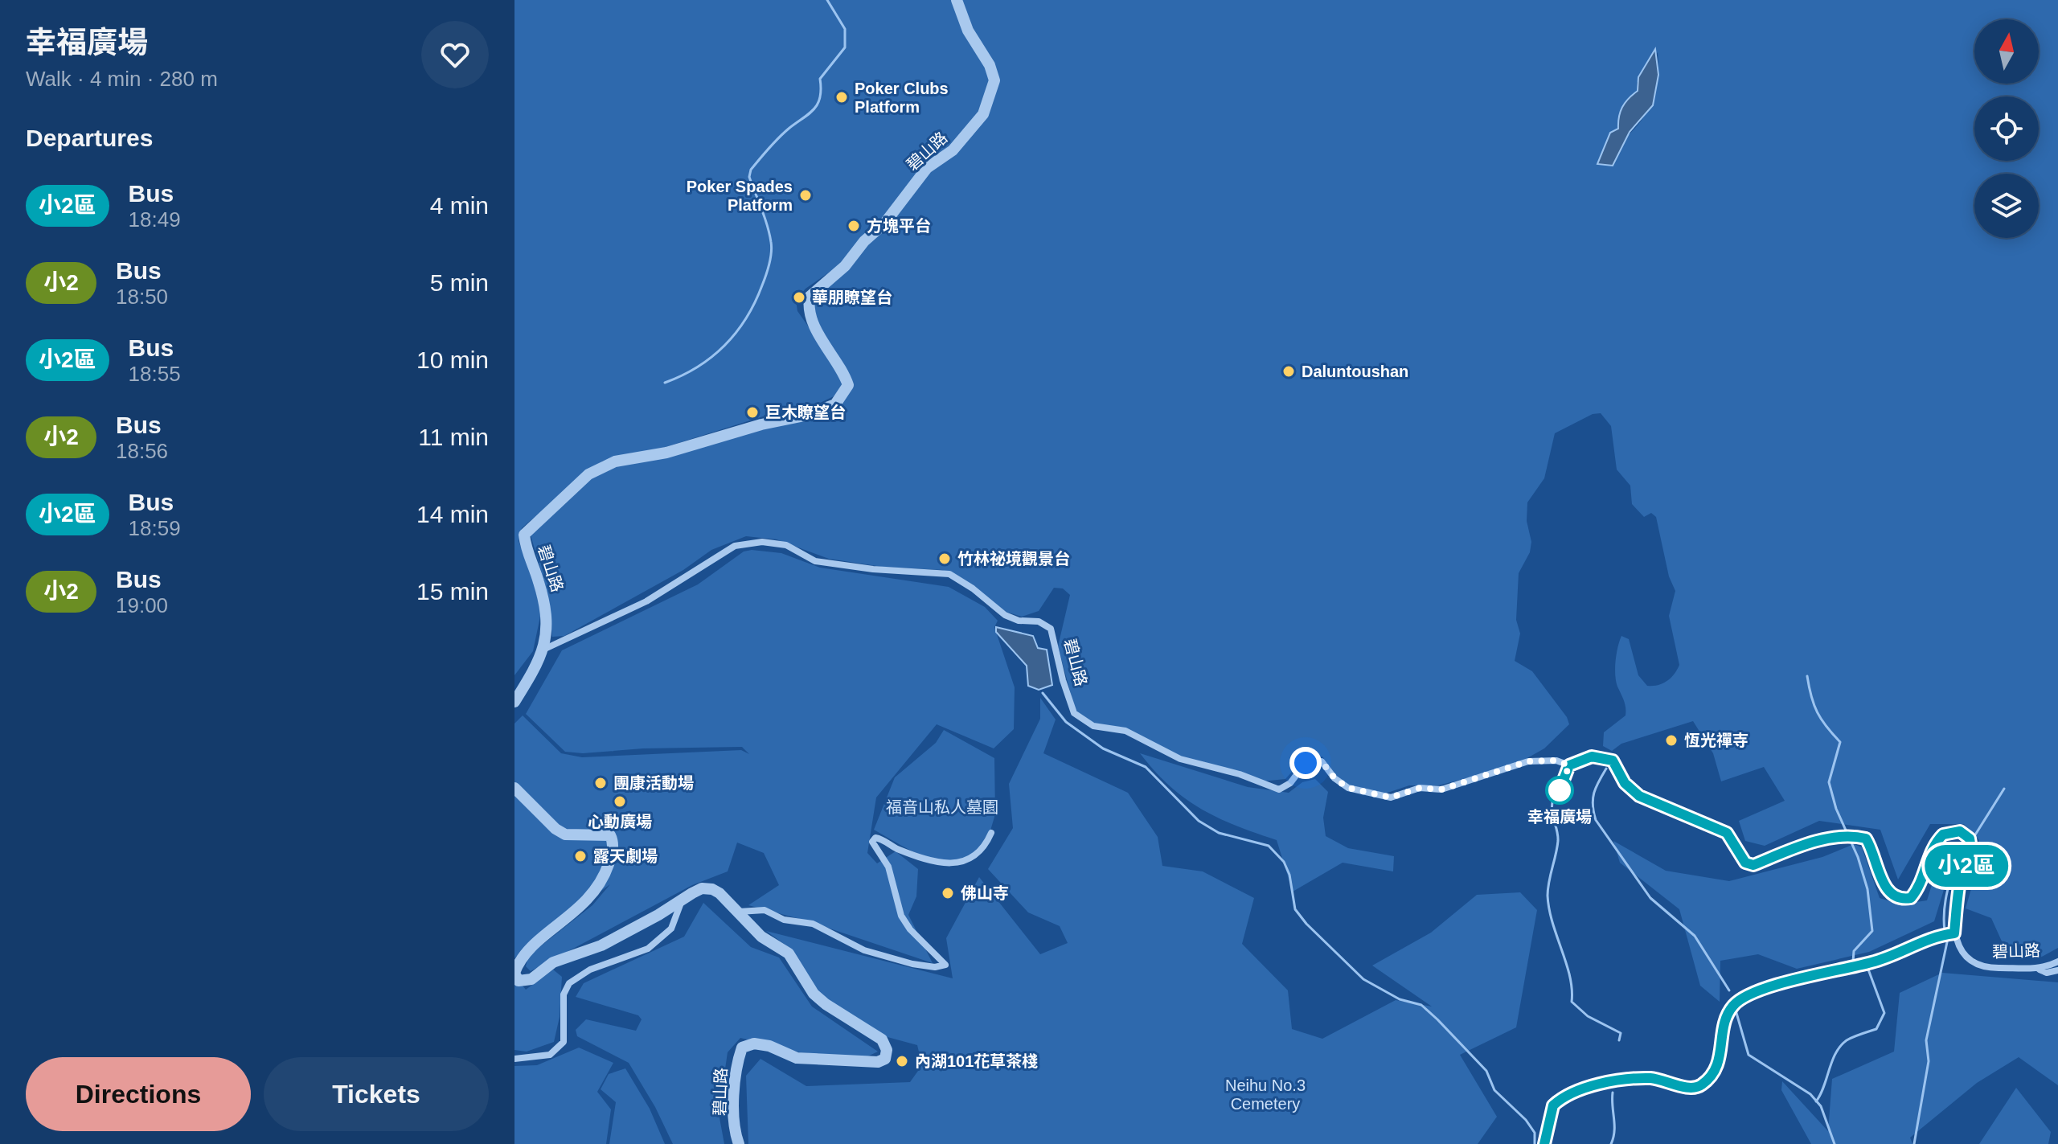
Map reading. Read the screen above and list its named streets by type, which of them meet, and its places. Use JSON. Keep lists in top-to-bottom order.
{
  "streets": {
    "street": ["碧山路"]
  },
  "parks": ["福音山私人墓園", "Neihu No.3 Cemetery"],
  "places": [
    "Poker Clubs Platform",
    "Poker Spades Platform",
    "方塊平台",
    "華朋瞭望台",
    "Daluntoushan",
    "巨木瞭望台",
    "竹林祕境觀景台",
    "恆光禪寺",
    "團康活動場",
    "幸福廣場",
    "心動廣場",
    "露天劇場",
    "佛山寺",
    "內湖101花草茶棧"
  ],
  "lines": ["bus line 小2區"],
  "north": "top",
  "page": {
    "heading": [
      ["幸福廣場", "Walk · 4 min · 280 m"],
      "Departures"
    ],
    "on_map": "小2區",
    "list": [
      {
        "mark": "小2區",
        "name": "Bus",
        "note": "18:49",
        "value": "4 min"
      },
      {
        "mark": "小2",
        "name": "Bus",
        "note": "18:50",
        "value": "5 min"
      },
      {
        "mark": "小2區",
        "name": "Bus",
        "note": "18:55",
        "value": "10 min"
      },
      {
        "mark": "小2",
        "name": "Bus",
        "note": "18:56",
        "value": "11 min"
      },
      {
        "mark": "小2區",
        "name": "Bus",
        "note": "18:59",
        "value": "14 min"
      },
      {
        "mark": "小2",
        "name": "Bus",
        "note": "19:00",
        "value": "15 min"
      }
    ],
    "buttons": ["Directions", "Tickets"]
  }
}
